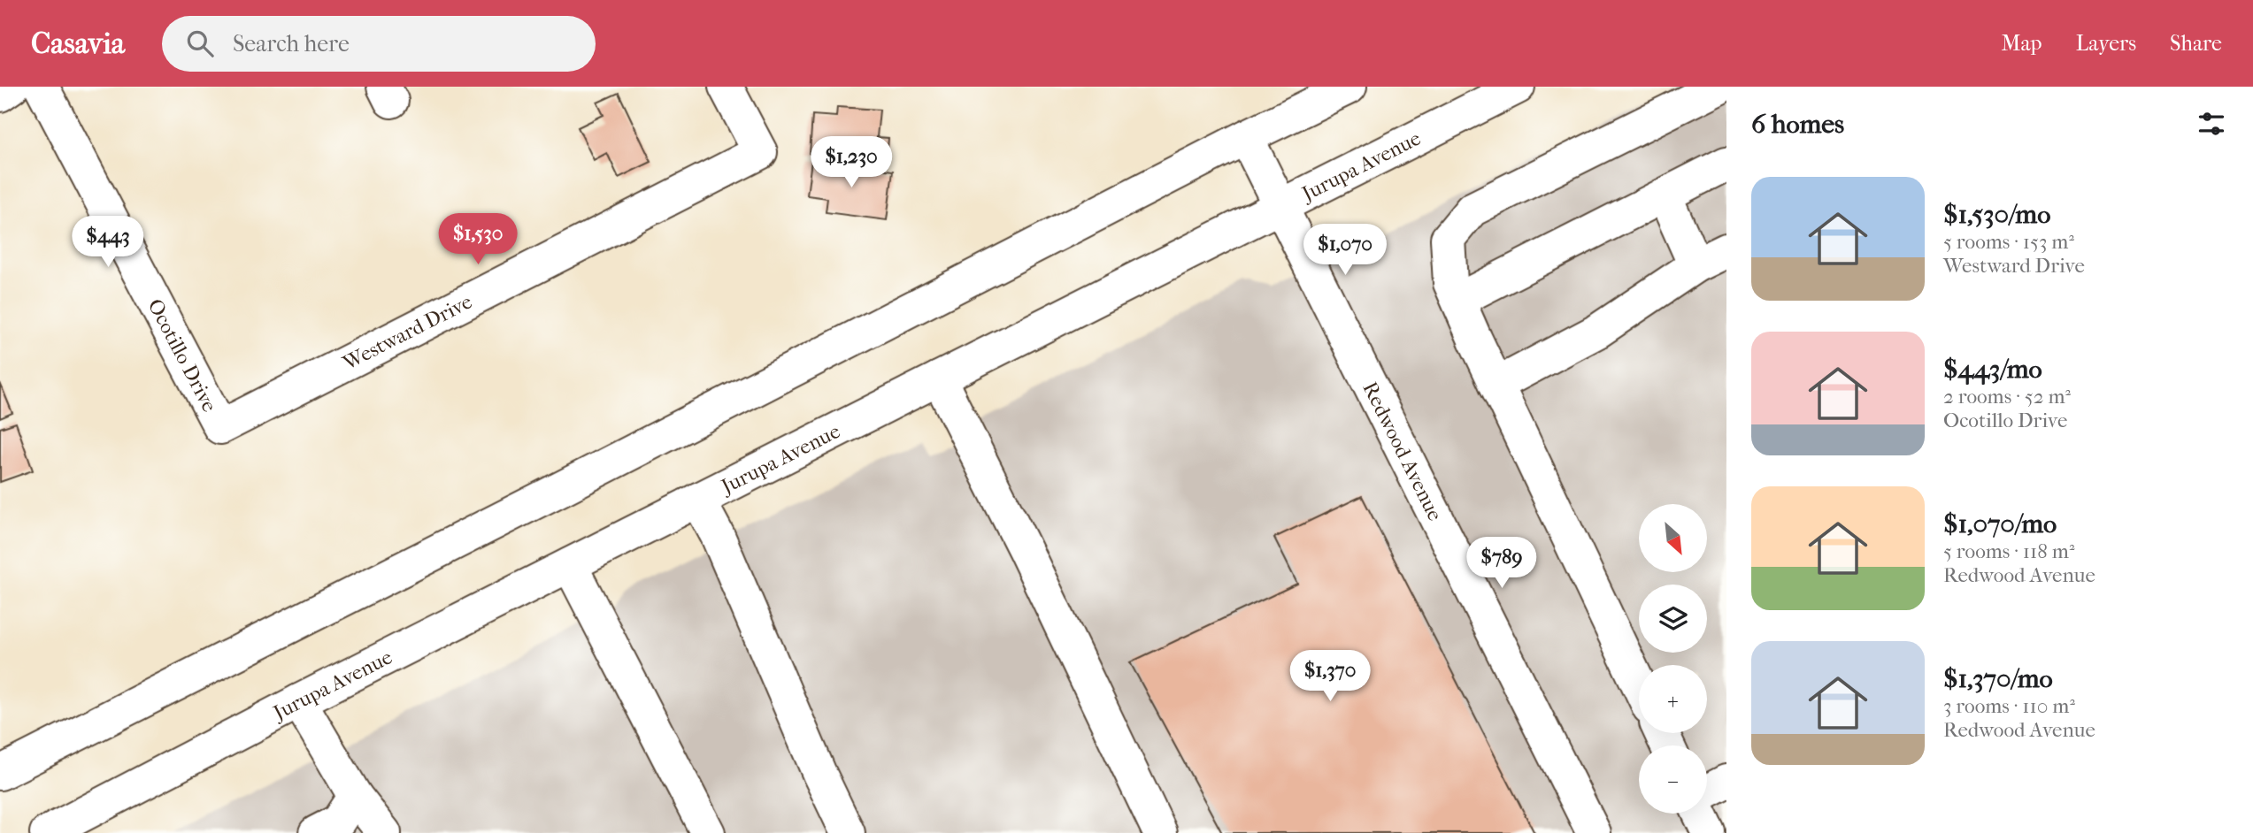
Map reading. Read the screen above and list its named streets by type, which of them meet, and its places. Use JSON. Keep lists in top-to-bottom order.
{
  "streets": {
    "main road": [
      "Jurupa Avenue",
      "Westward Drive",
      "Ocotillo Drive",
      "Redwood Avenue"
    ]
  },
  "crossings": [
    ["Jurupa Avenue", "Redwood Avenue"],
    ["Westward Drive", "Ocotillo Drive"]
  ],
  "north": "bottom right",
  "page": {
    "header": "Casavia",
    "search": "Search here",
    "nav": ["Map", "Layers", "Share"],
    "heading": "6 homes",
    "price": [
      "$1,230",
      "$1,530",
      "$443",
      "$1,070",
      "$789",
      "$1,370"
    ],
    "list": [
      {
        "name": "$1,530/mo",
        "note": "5 rooms · 153 m² · Westward Drive"
      },
      {
        "name": "$443/mo",
        "note": "2 rooms · 52 m² · Ocotillo Drive"
      },
      {
        "name": "$1,070/mo",
        "note": "5 rooms · 118 m² · Redwood Avenue"
      },
      {
        "name": "$1,370/mo",
        "note": "3 rooms · 110 m² · Redwood Avenue"
      }
    ],
    "map_buttons": ["+", "−"]
  }
}
